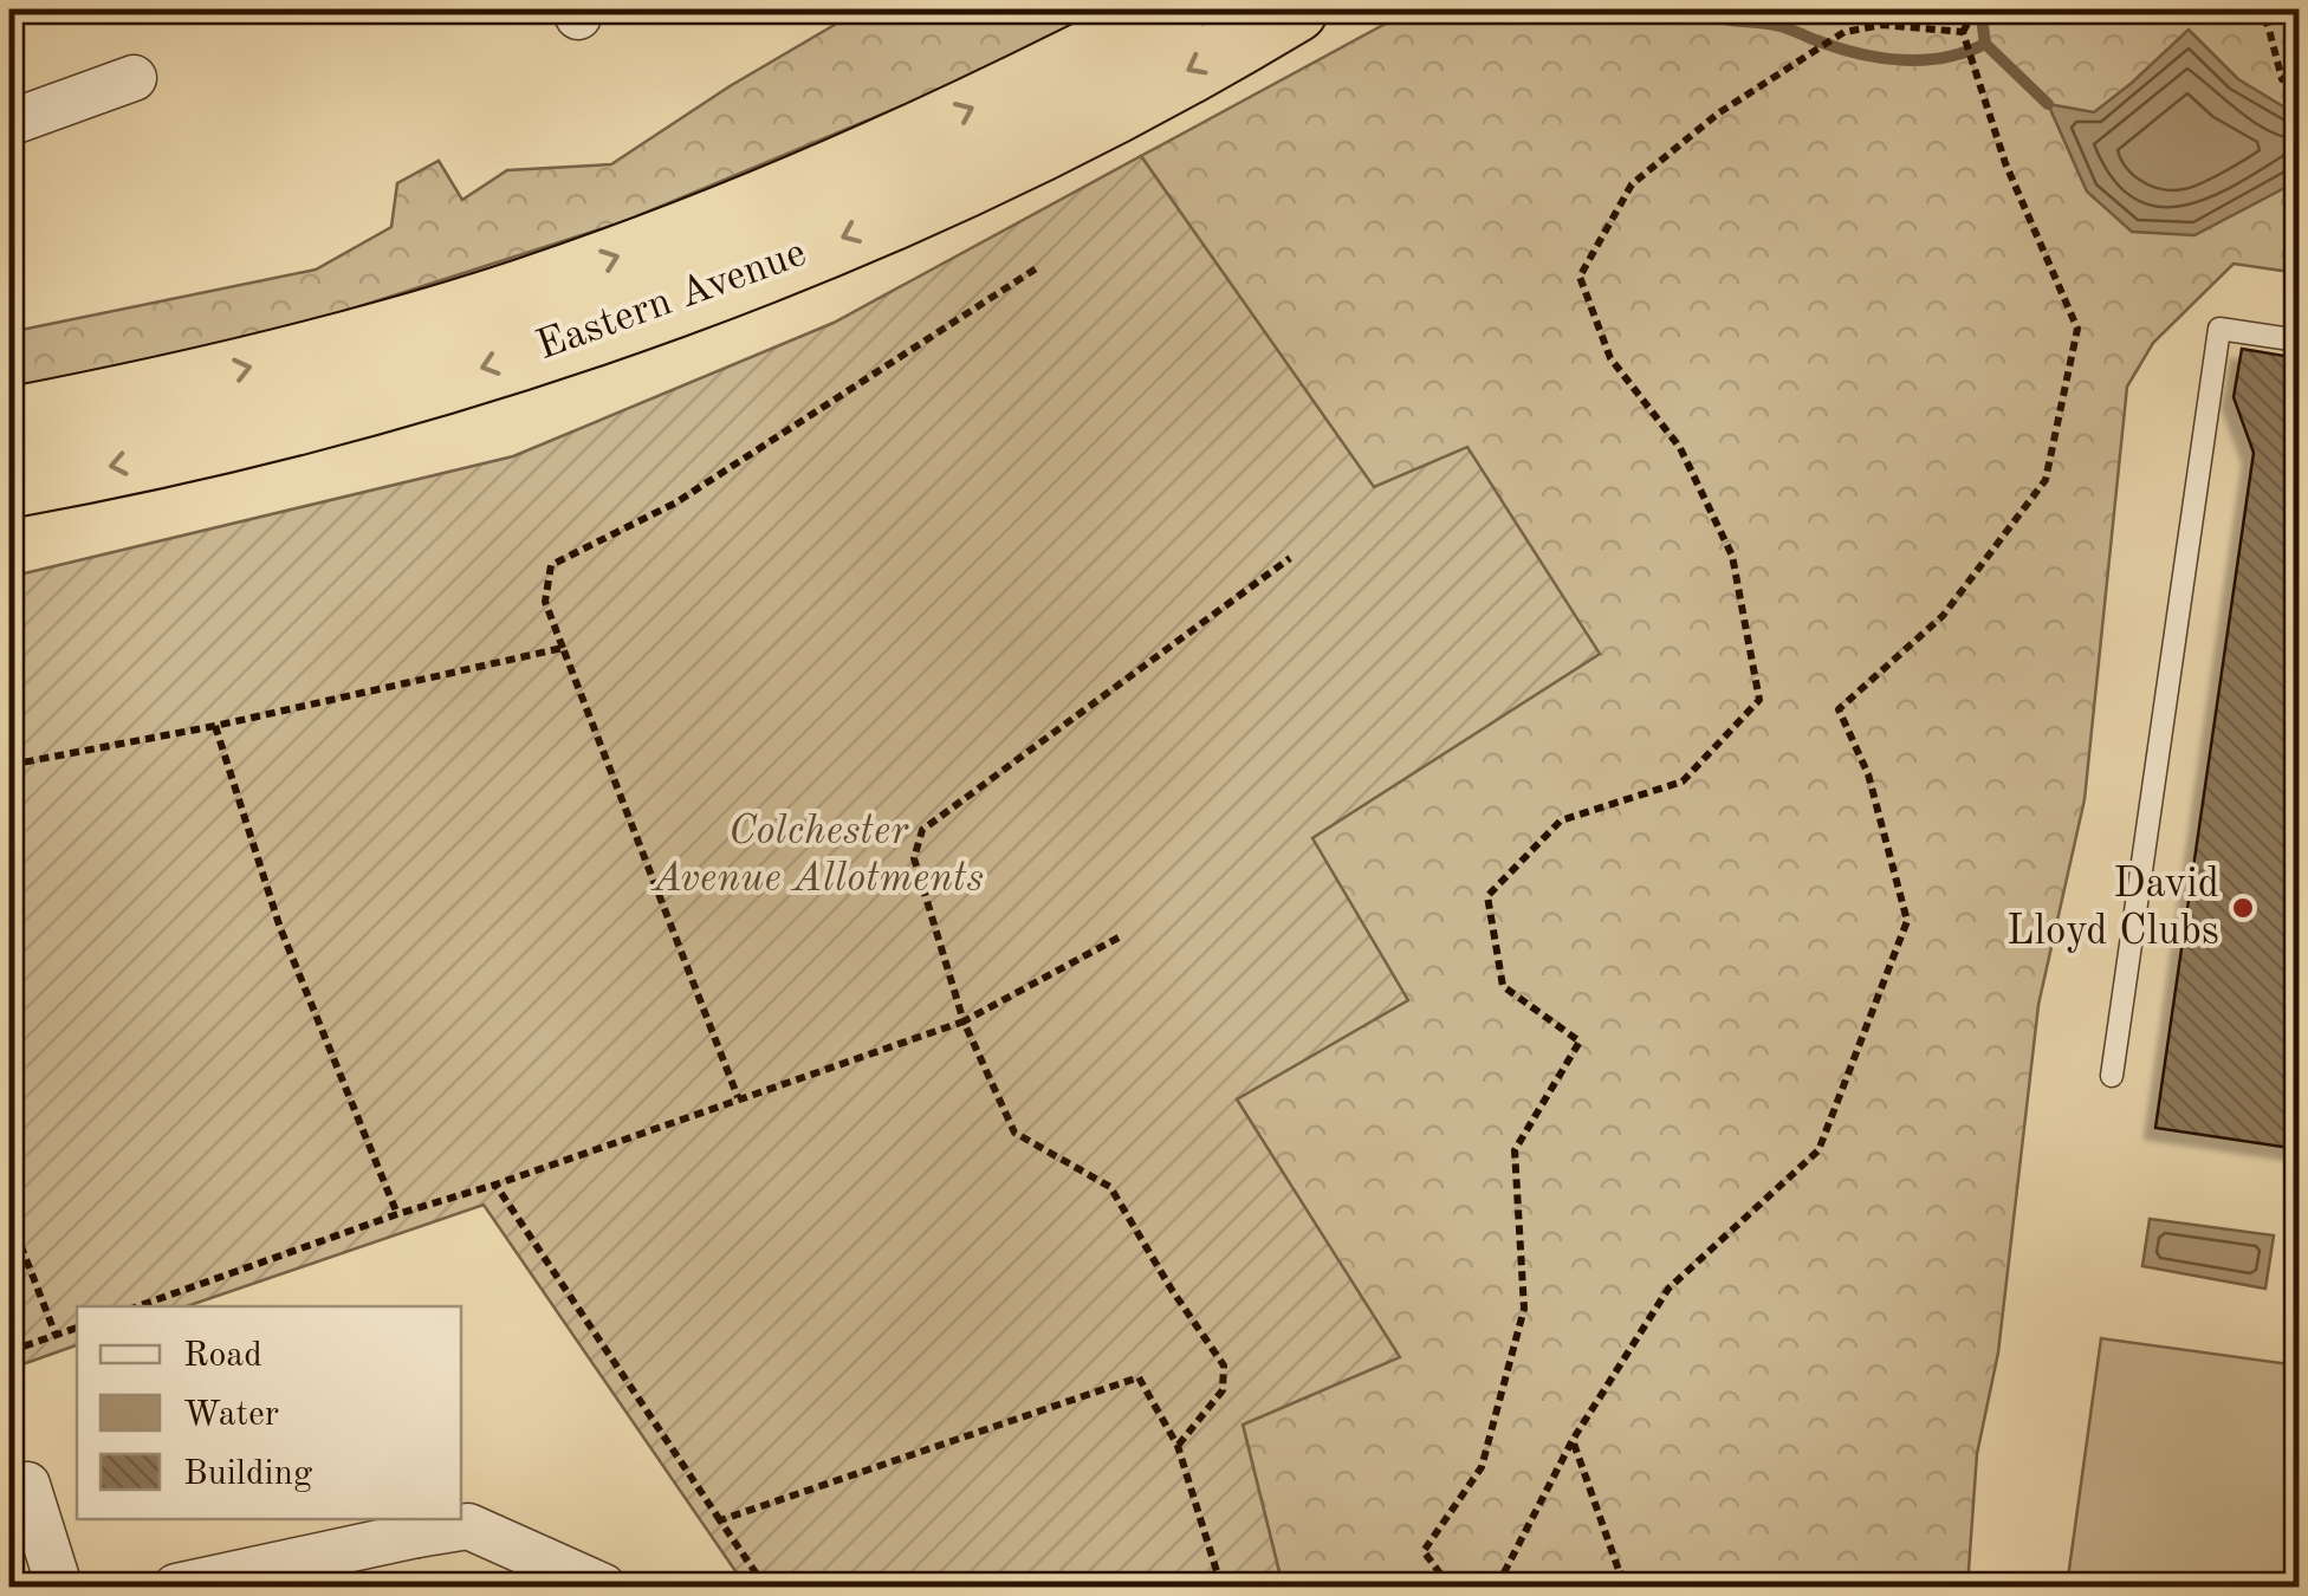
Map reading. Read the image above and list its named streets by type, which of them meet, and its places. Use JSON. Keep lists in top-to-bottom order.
{
  "streets": {
    "highway": ["Eastern Avenue"]
  },
  "parks": ["Colchester Avenue Allotments"],
  "places": ["David Lloyd Clubs"],
  "legend": ["Road", "Water", "Building"]
}
